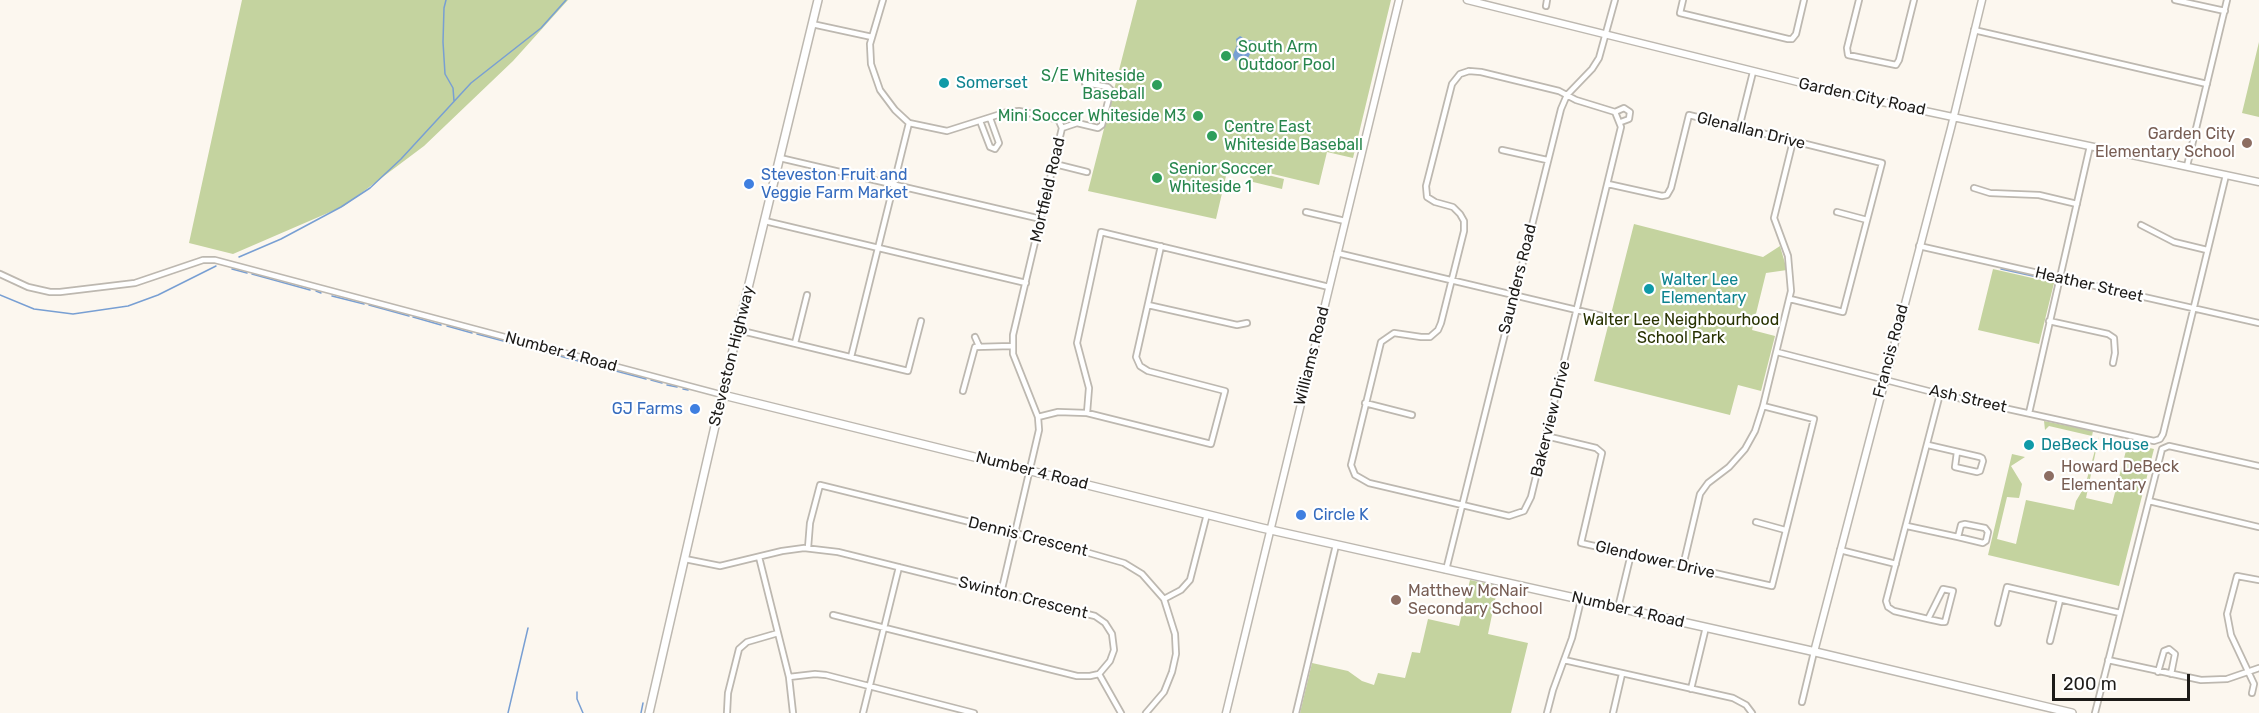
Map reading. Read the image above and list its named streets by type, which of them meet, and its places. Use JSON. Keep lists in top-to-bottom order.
{
  "streets": {
    "main road": ["Number 4 Road", "Steveston Highway"],
    "street": [
      "Garden City Road",
      "Glenallan Drive",
      "Mortfield Road",
      "Saunders Road",
      "Heather Street",
      "Francis Road",
      "Williams Road",
      "Ash Street",
      "Bakerview Drive",
      "Dennis Crescent",
      "Glendower Drive",
      "Swinton Crescent"
    ]
  },
  "crossings": [
    ["Garden City Road", "Saunders Road"],
    ["Garden City Road", "Francis Road"],
    ["Glenallan Drive", "Bakerview Drive"],
    ["Mortfield Road", "Number 4 Road"],
    ["Mortfield Road", "Dennis Crescent"],
    ["Mortfield Road", "Swinton Crescent"],
    ["Saunders Road", "Number 4 Road"],
    ["Saunders Road", "Bakerview Drive"],
    ["Heather Street", "Francis Road"],
    ["Heather Street", "Ash Street"],
    ["Francis Road", "Number 4 Road"],
    ["Francis Road", "Ash Street"],
    ["Number 4 Road", "Steveston Highway"],
    ["Number 4 Road", "Williams Road"],
    ["Steveston Highway", "Swinton Crescent"],
    ["Bakerview Drive", "Glendower Drive"],
    ["Dennis Crescent", "Swinton Crescent"]
  ],
  "parks": ["Walter Lee Neighbourhood School Park"],
  "places": [
    "South Arm Outdoor Pool",
    "Somerset",
    "S/E Whiteside Baseball",
    "Mini Soccer Whiteside M3",
    "Centre East Whiteside Baseball",
    "Garden City Elementary School",
    "Senior Soccer Whiteside 1",
    "Steveston Fruit and Veggie Farm Market",
    "Walter Lee Elementary",
    "GJ Farms",
    "DeBeck House",
    "Howard DeBeck Elementary",
    "Circle K",
    "Matthew McNair Secondary School"
  ],
  "scale_bar": "200 m"
}
